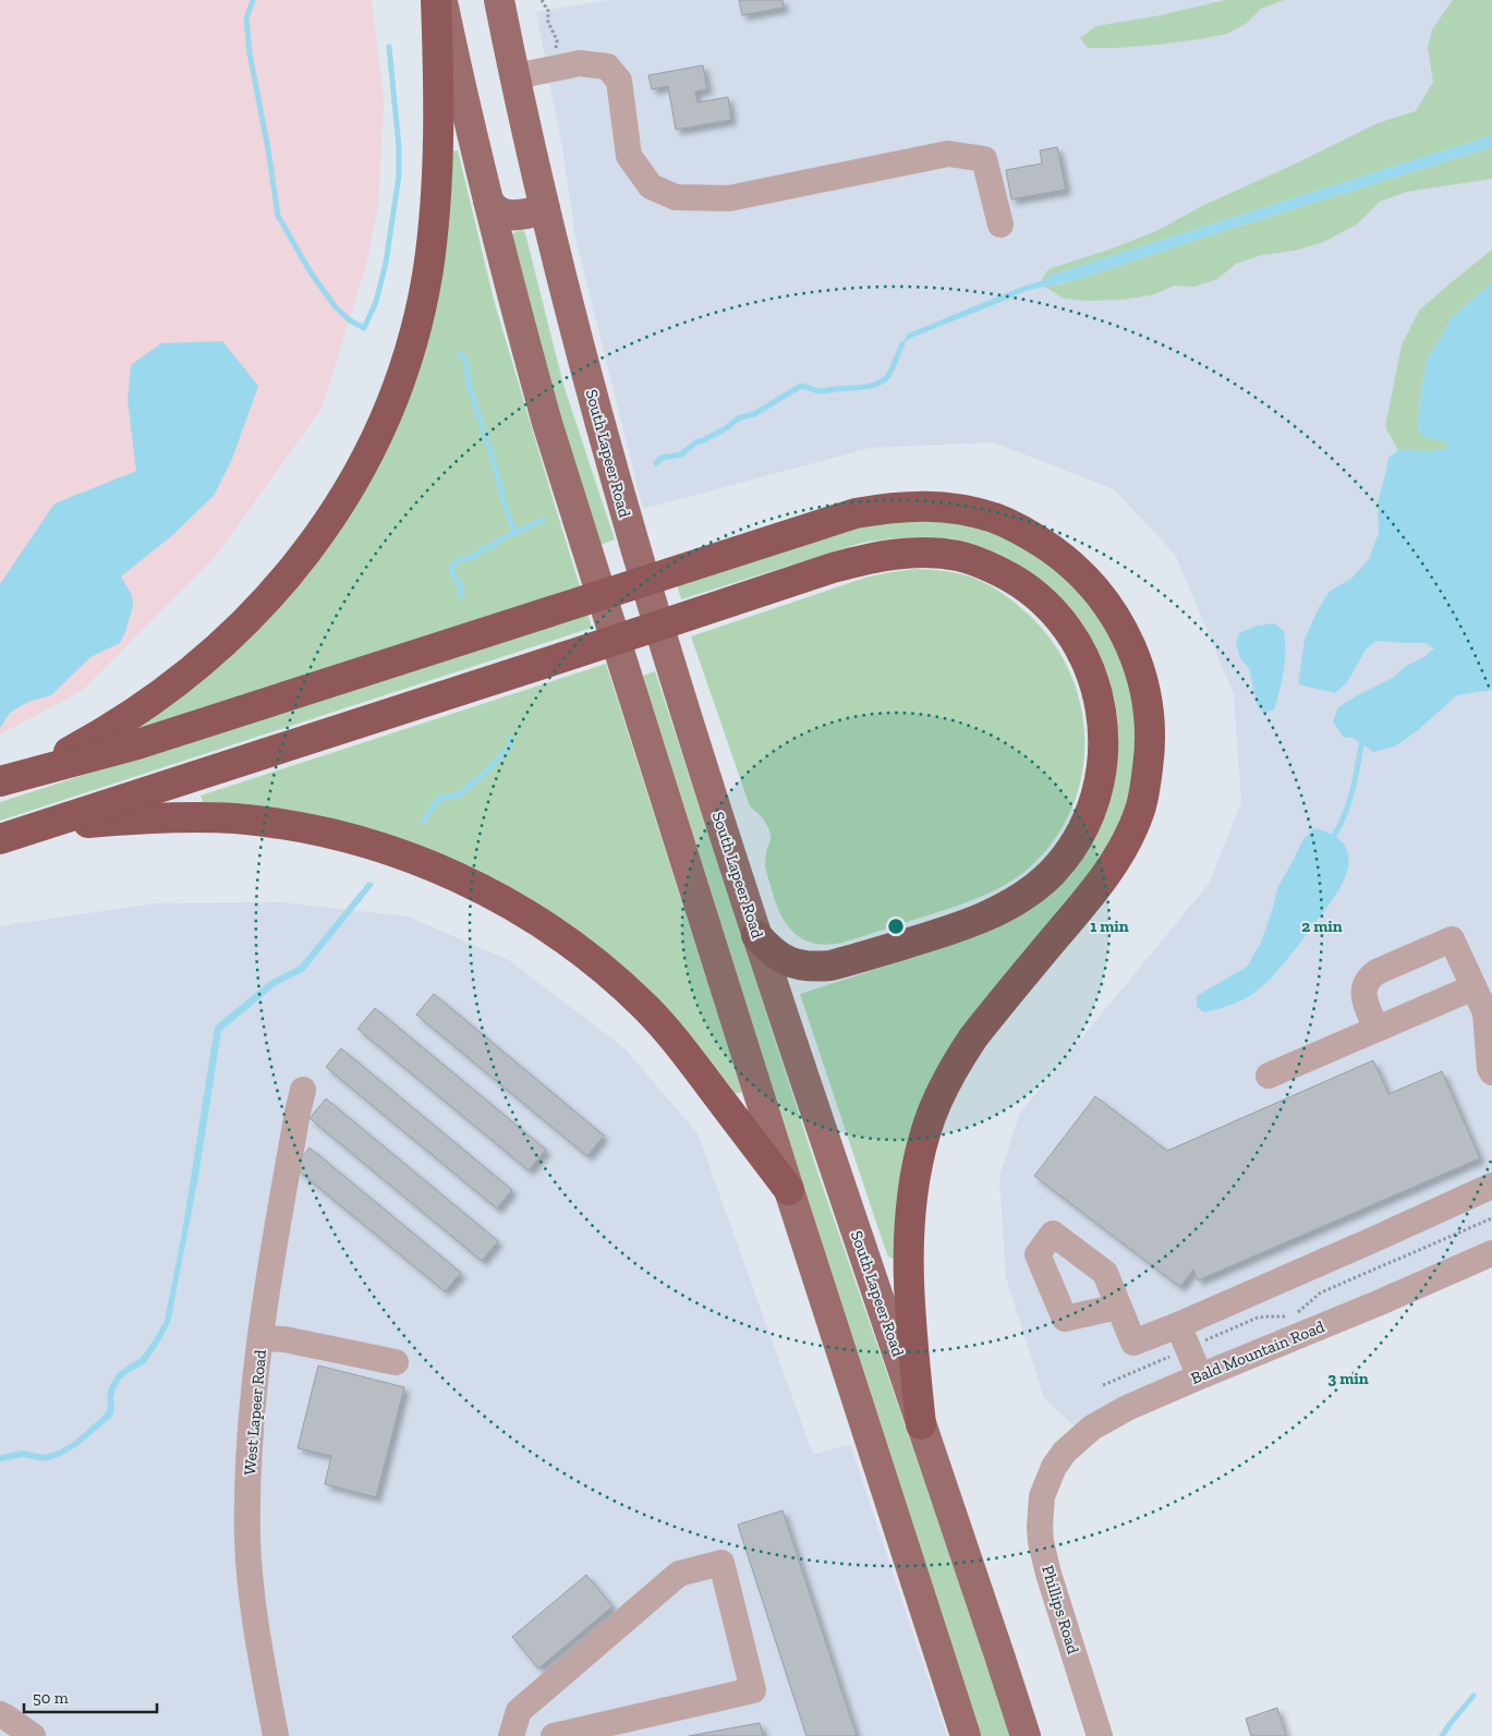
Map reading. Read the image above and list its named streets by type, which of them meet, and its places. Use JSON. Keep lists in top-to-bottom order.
{
  "streets": {
    "main road": ["South Lapeer Road"],
    "street": ["Bald Mountain Road", "West Lapeer Road", "Phillips Road"]
  },
  "crossings": [
    ["Bald Mountain Road", "Phillips Road"]
  ],
  "scale_bar": "50 m",
  "rings": ["1 min", "2 min", "3 min"]
}
